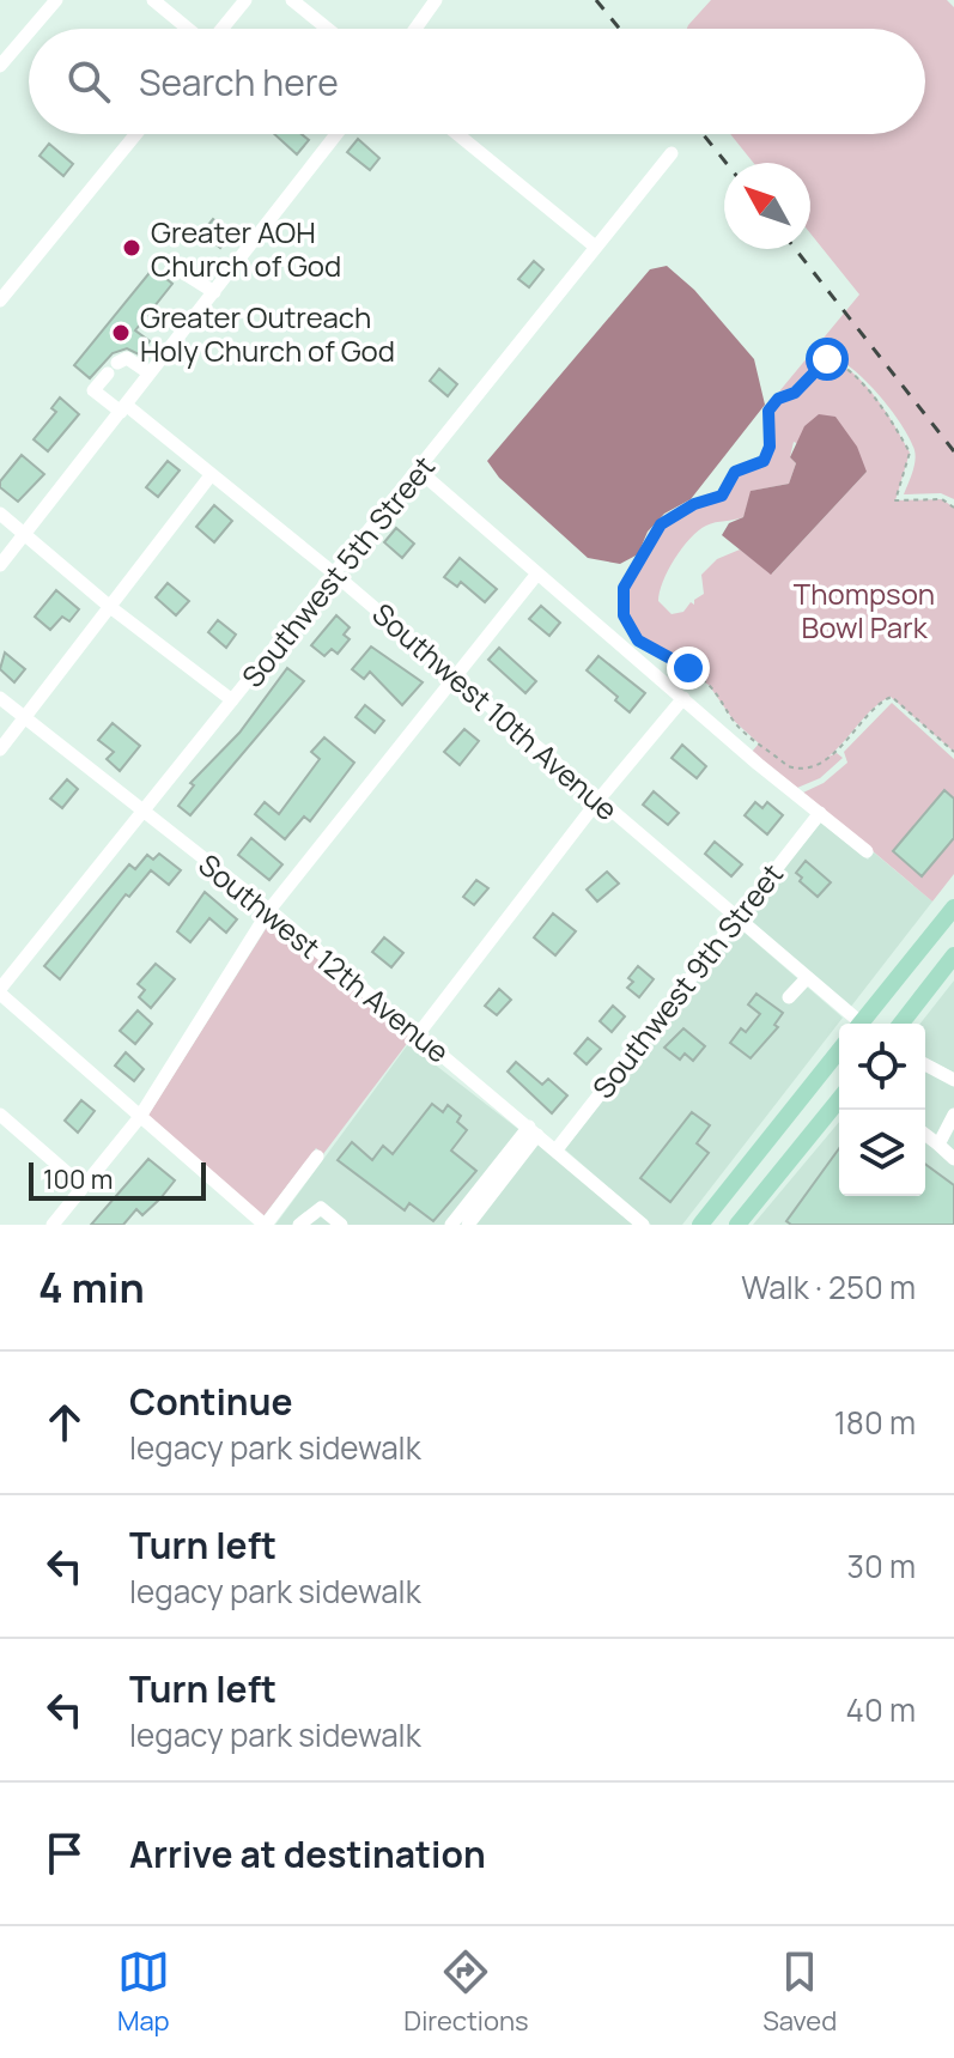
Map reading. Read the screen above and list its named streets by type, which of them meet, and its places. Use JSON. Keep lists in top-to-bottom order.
{
  "streets": {
    "street": [
      "Southwest 5th Street",
      "Southwest 10th Avenue",
      "Southwest 12th Avenue",
      "Southwest 9th Street"
    ]
  },
  "crossings": [
    ["Southwest 5th Street", "Southwest 10th Avenue"],
    ["Southwest 5th Street", "Southwest 12th Avenue"],
    ["Southwest 10th Avenue", "Southwest 9th Street"],
    ["Southwest 12th Avenue", "Southwest 9th Street"]
  ],
  "parks": ["Thompson Bowl Park"],
  "places": ["Greater AOH Church of God", "Greater Outreach Holy Church of God"],
  "scale_bar": "100 m",
  "north": "top left",
  "page": {
    "search": "Search here",
    "scale": "100 m",
    "heading": ["4 min", "Walk · 250 m"],
    "list": [
      ["Continue", "legacy park sidewalk", "180 m"],
      ["Turn left", "legacy park sidewalk", "30 m"],
      ["Turn left", "legacy park sidewalk", "40 m"],
      "Arrive at destination"
    ],
    "nav": ["Map", "Directions", "Saved"]
  }
}
